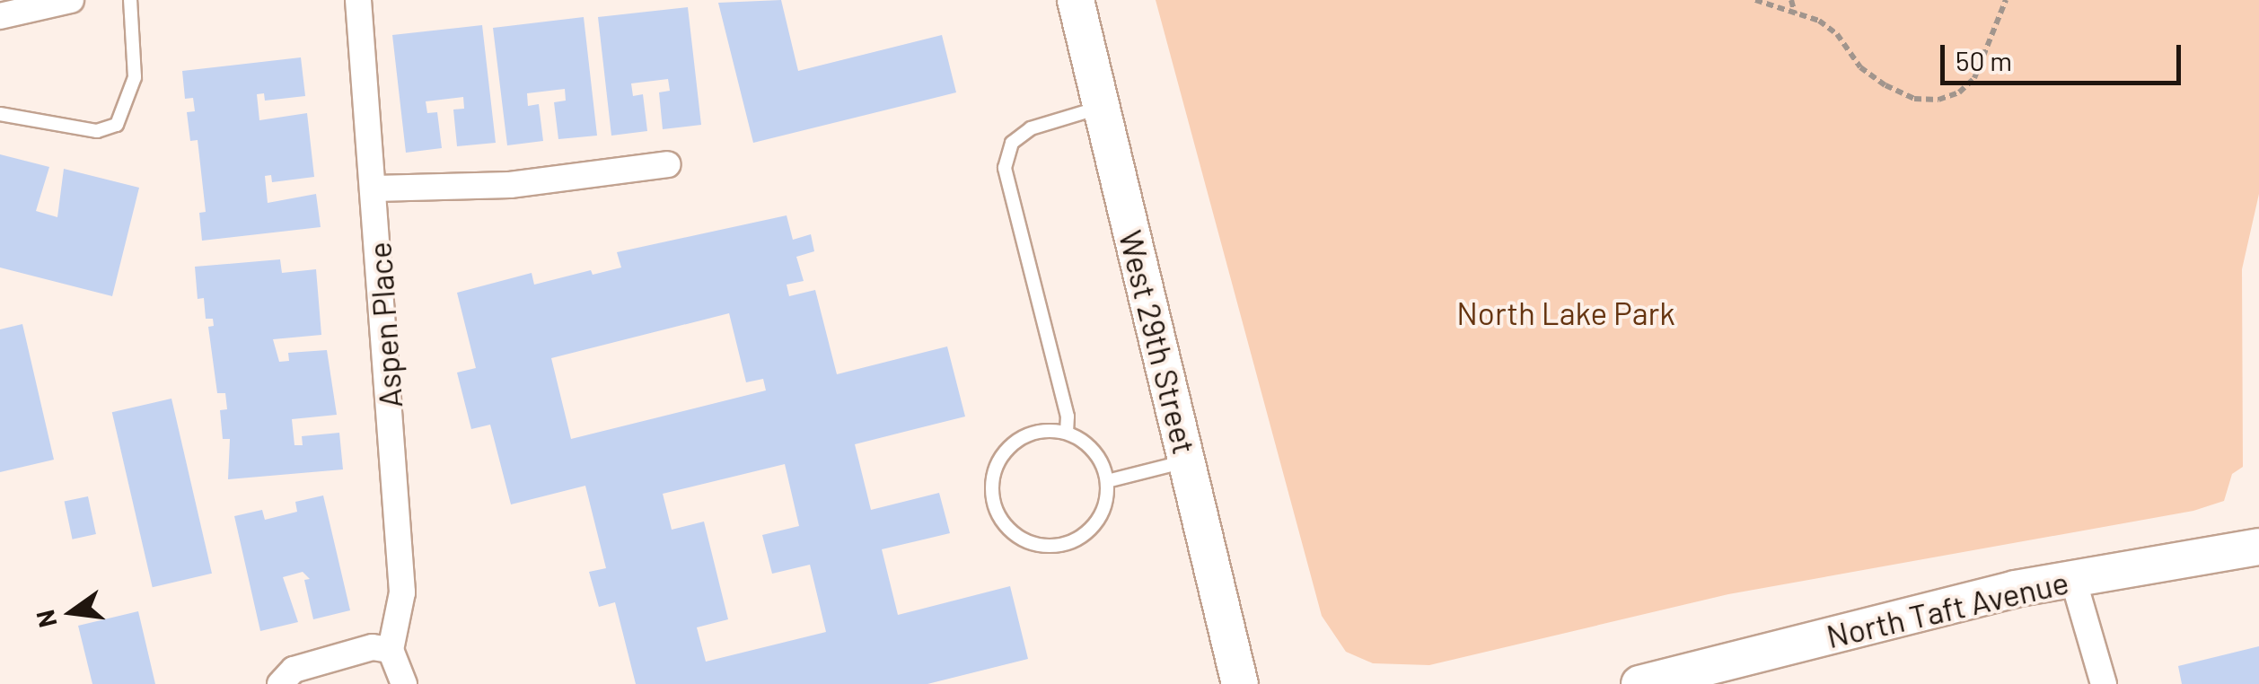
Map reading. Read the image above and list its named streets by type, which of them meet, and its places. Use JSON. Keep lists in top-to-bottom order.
{
  "streets": {
    "main road": ["West 29th Street", "North Taft Avenue"],
    "street": ["Aspen Place"]
  },
  "parks": ["North Lake Park"],
  "scale_bar": "50 m",
  "north": "left"
}
